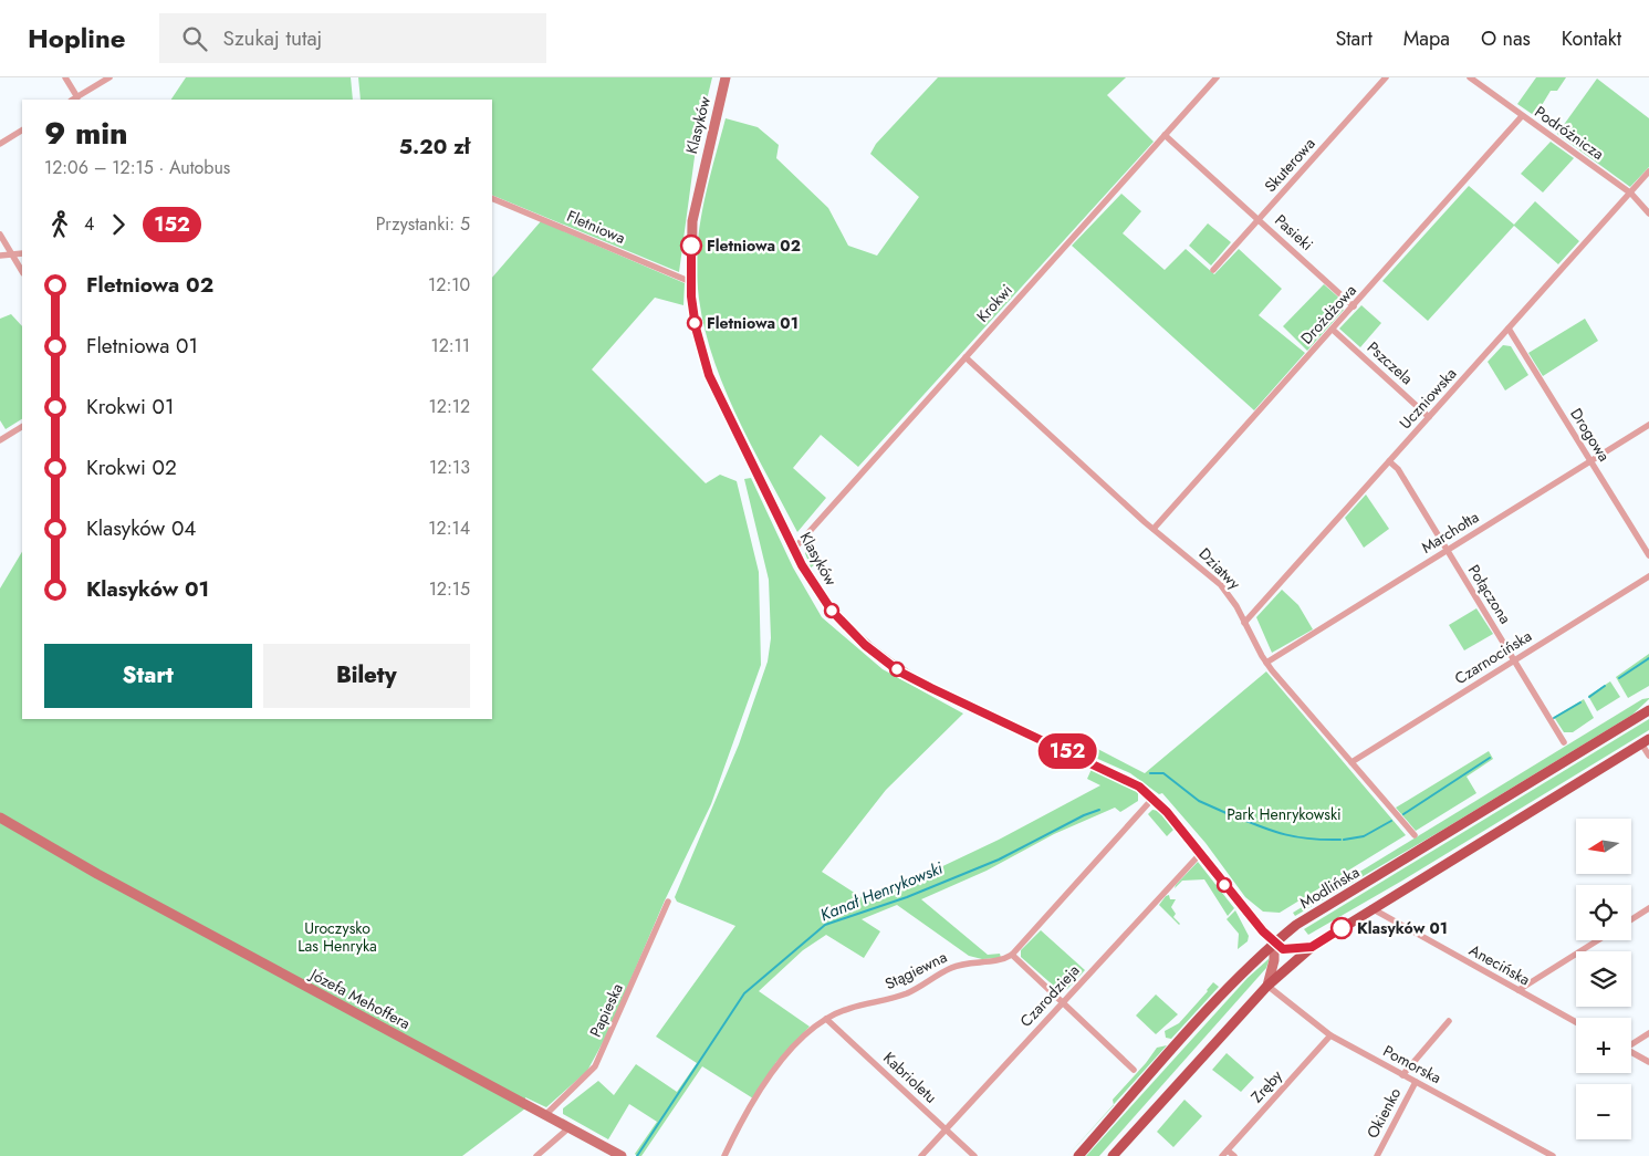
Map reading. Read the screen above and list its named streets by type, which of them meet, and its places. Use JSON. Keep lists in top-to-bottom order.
{
  "streets": {
    "main road": ["Modlińska"],
    "street": [
      "Klasyków",
      "Podróżnicza",
      "Skuterowa",
      "Fletniowa",
      "Pasieki",
      "Krokwi",
      "Drożdżowa",
      "Pszczela",
      "Uczniowska",
      "Drogowa",
      "Marchołta",
      "Dziatwy",
      "Połączona",
      "Czarnocińska",
      "Anecińska",
      "Stągiewna",
      "Czarodzieja",
      "Józefa Mehoffera",
      "Papieska",
      "Pomorska",
      "Kabrioletu",
      "Zręby",
      "Okienko"
    ]
  },
  "crossings": [
    ["Klasyków", "Fletniowa"],
    ["Klasyków", "Krokwi"],
    ["Klasyków", "Modlińska"],
    ["Klasyków", "Czarodzieja"],
    ["Podróżnicza", "Drożdżowa"],
    ["Podróżnicza", "Uczniowska"],
    ["Skuterowa", "Pasieki"],
    ["Pasieki", "Krokwi"],
    ["Pasieki", "Drożdżowa"],
    ["Krokwi", "Dziatwy"],
    ["Drożdżowa", "Pszczela"],
    ["Drożdżowa", "Dziatwy"],
    ["Pszczela", "Uczniowska"],
    ["Uczniowska", "Drogowa"],
    ["Uczniowska", "Dziatwy"],
    ["Uczniowska", "Połączona"],
    ["Drogowa", "Marchołta"],
    ["Marchołta", "Dziatwy"],
    ["Marchołta", "Połączona"],
    ["Dziatwy", "Czarnocińska"],
    ["Połączona", "Czarnocińska"],
    ["Stągiewna", "Kabrioletu"],
    ["Czarodzieja", "Kabrioletu"],
    ["Józefa Mehoffera", "Papieska"],
    ["Pomorska", "Zręby"],
    ["Pomorska", "Okienko"]
  ],
  "water": ["Kanał Henrykowski"],
  "parks": ["Park Henrykowski", "Uroczysko Las Henryka"],
  "places": ["Fletniowa 02", "Fletniowa 01", "Klasyków 01"],
  "lines": ["bus line 152"],
  "north": "left",
  "page": {
    "header": "Hopline",
    "search": "Szukaj tutaj",
    "nav": [
      "Start",
      "Mapa",
      "O nas",
      "Kontakt"
    ],
    "on_map": "152",
    "heading": ["9 min", "12:06 – 12:15 · Autobus", "5.20 zł"],
    "legs": ["4", "152", "Przystanki: 5"],
    "list": [
      {
        "name": "Fletniowa 02",
        "value": "12:10"
      },
      {
        "name": "Fletniowa 01",
        "value": "12:11"
      },
      {
        "name": "Krokwi 01",
        "value": "12:12"
      },
      {
        "name": "Krokwi 02",
        "value": "12:13"
      },
      {
        "name": "Klasyków 04",
        "value": "12:14"
      },
      {
        "name": "Klasyków 01",
        "value": "12:15"
      }
    ],
    "buttons": ["Start", "Bilety"],
    "map_buttons": ["+", "−"]
  }
}
